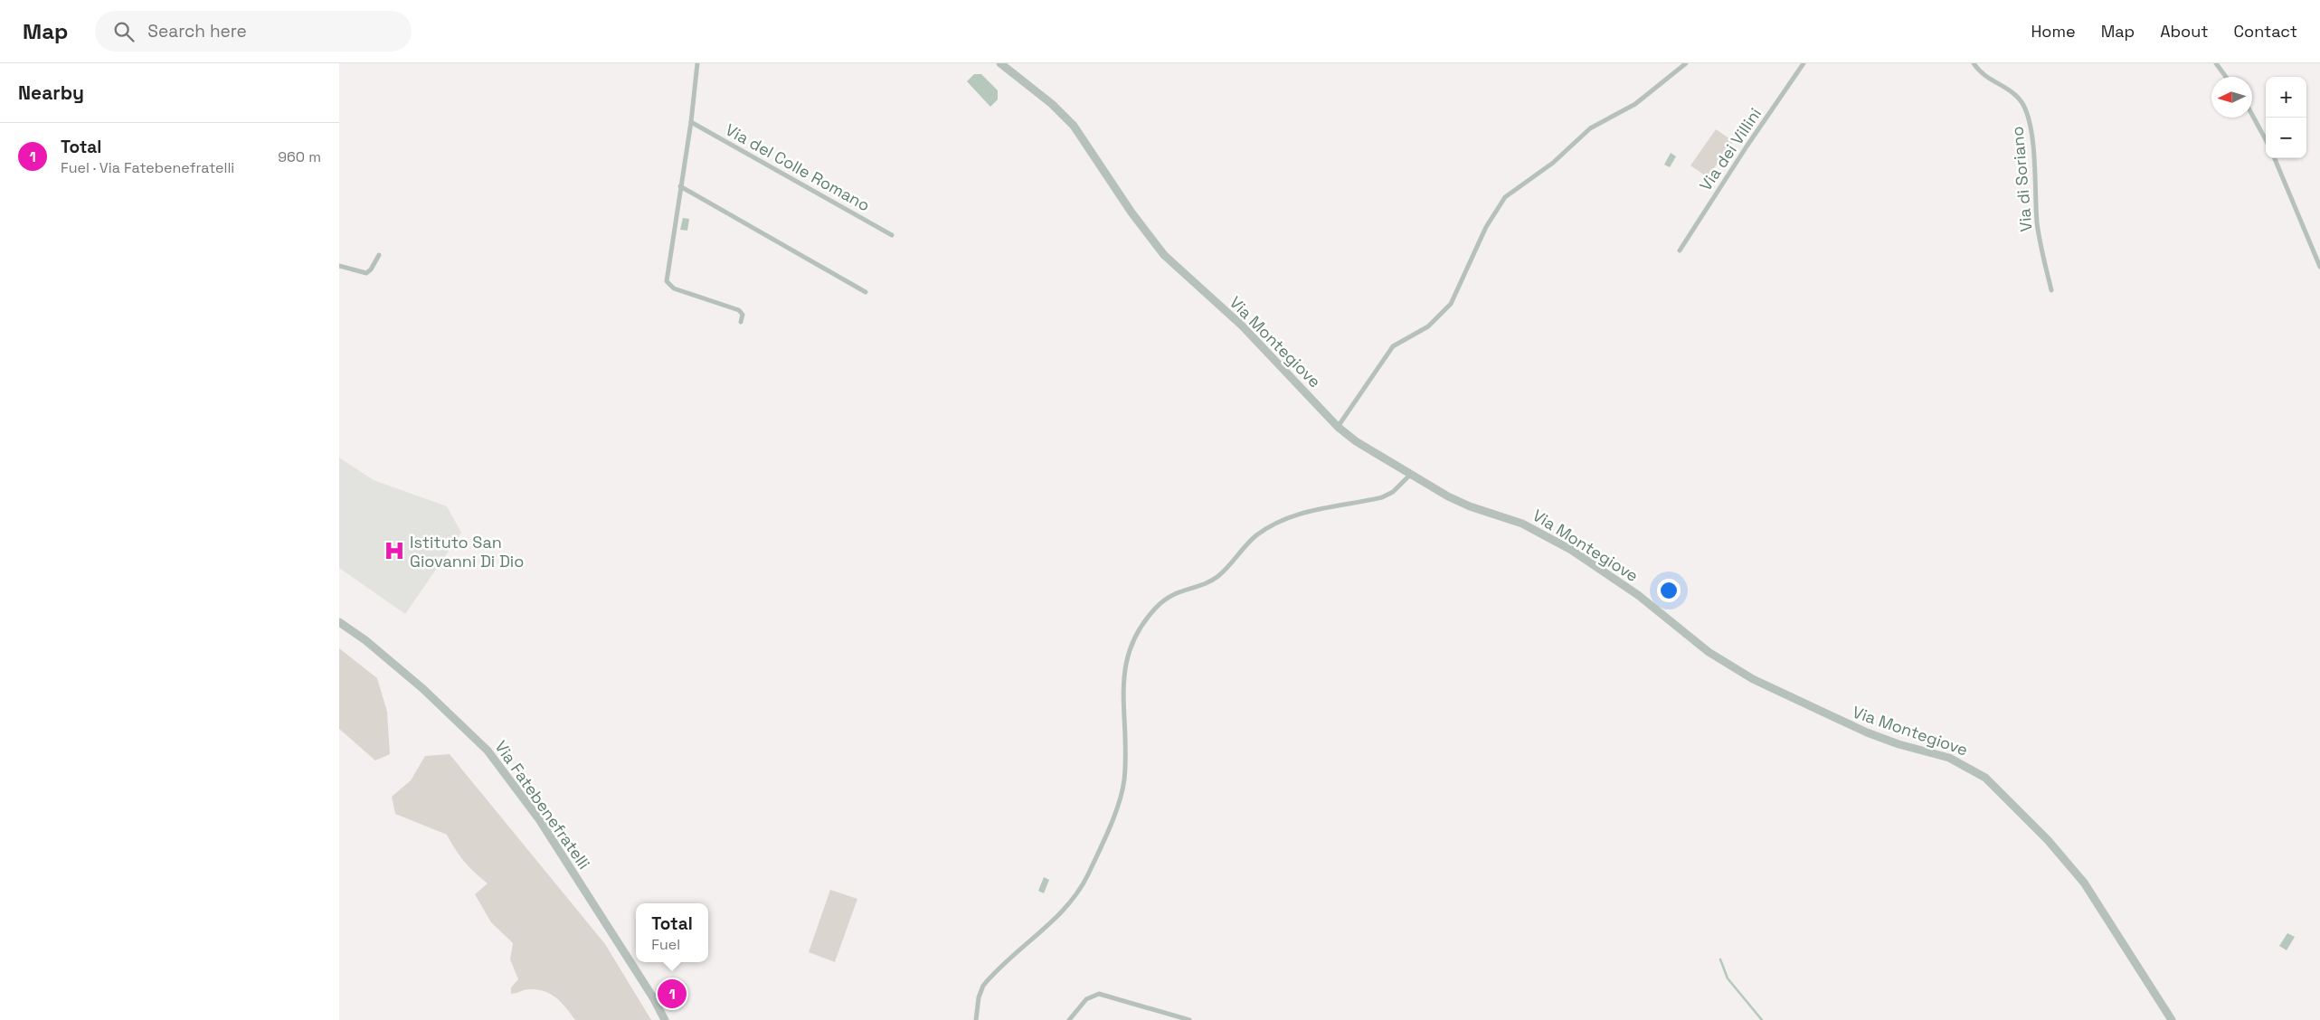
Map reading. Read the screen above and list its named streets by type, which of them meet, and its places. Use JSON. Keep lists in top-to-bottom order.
{
  "streets": {
    "street": [
      "Via dei Villini",
      "Via del Colle Romano",
      "Via di Soriano",
      "Via Montegiove",
      "Via Fatebenefratelli"
    ]
  },
  "places": {
    "hospital": ["Istituto San Giovanni Di Dio"]
  },
  "north": "left",
  "page": {
    "header": "Map",
    "search": "Search here",
    "nav": [
      "Home",
      "Map",
      "About",
      "Contact"
    ],
    "heading": "Nearby",
    "map_buttons": ["+", "−"],
    "list": [
      {
        "mark": "1",
        "name": "Total",
        "note": "Fuel · Via Fatebenefratelli",
        "value": "960 m"
      }
    ],
    "popup": ["Total", "Fuel"],
    "pins": "1"
  }
}
